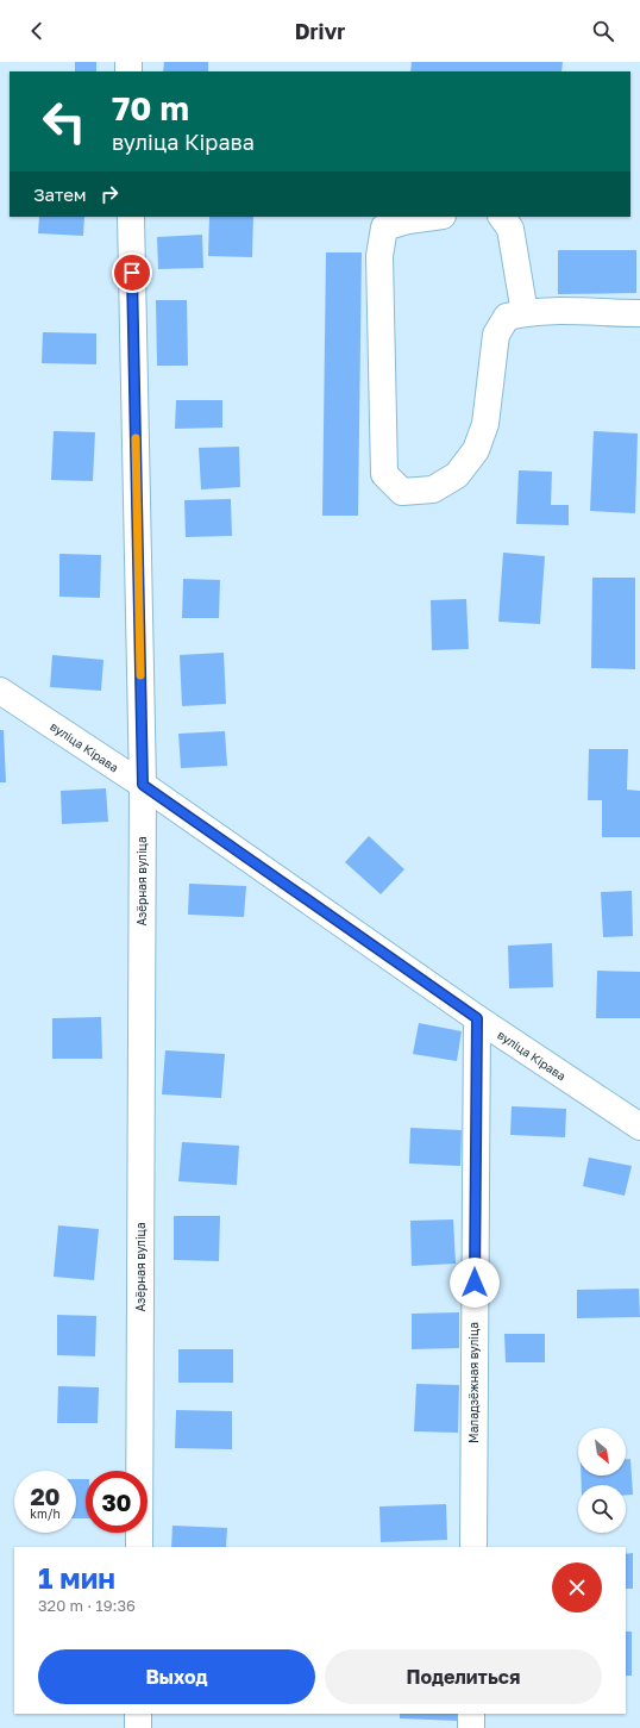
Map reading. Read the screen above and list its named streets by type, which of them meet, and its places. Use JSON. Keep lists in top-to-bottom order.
{
  "streets": {
    "main road": ["вуліца Кірава", "Азёрная вуліца", "Маладзёжная вуліца"]
  },
  "crossings": [
    ["вуліца Кірава", "Азёрная вуліца"],
    ["вуліца Кірава", "Маладзёжная вуліца"]
  ],
  "north": "bottom right",
  "page": {
    "header": "Drivr",
    "turn": ["70 m", "вуліца Кірава"],
    "then": "Затем",
    "speed": "20 km/h",
    "limit": "30",
    "heading": ["1 мин", "320 m · 19:36"],
    "buttons": ["Выход", "Поделиться"]
  }
}
